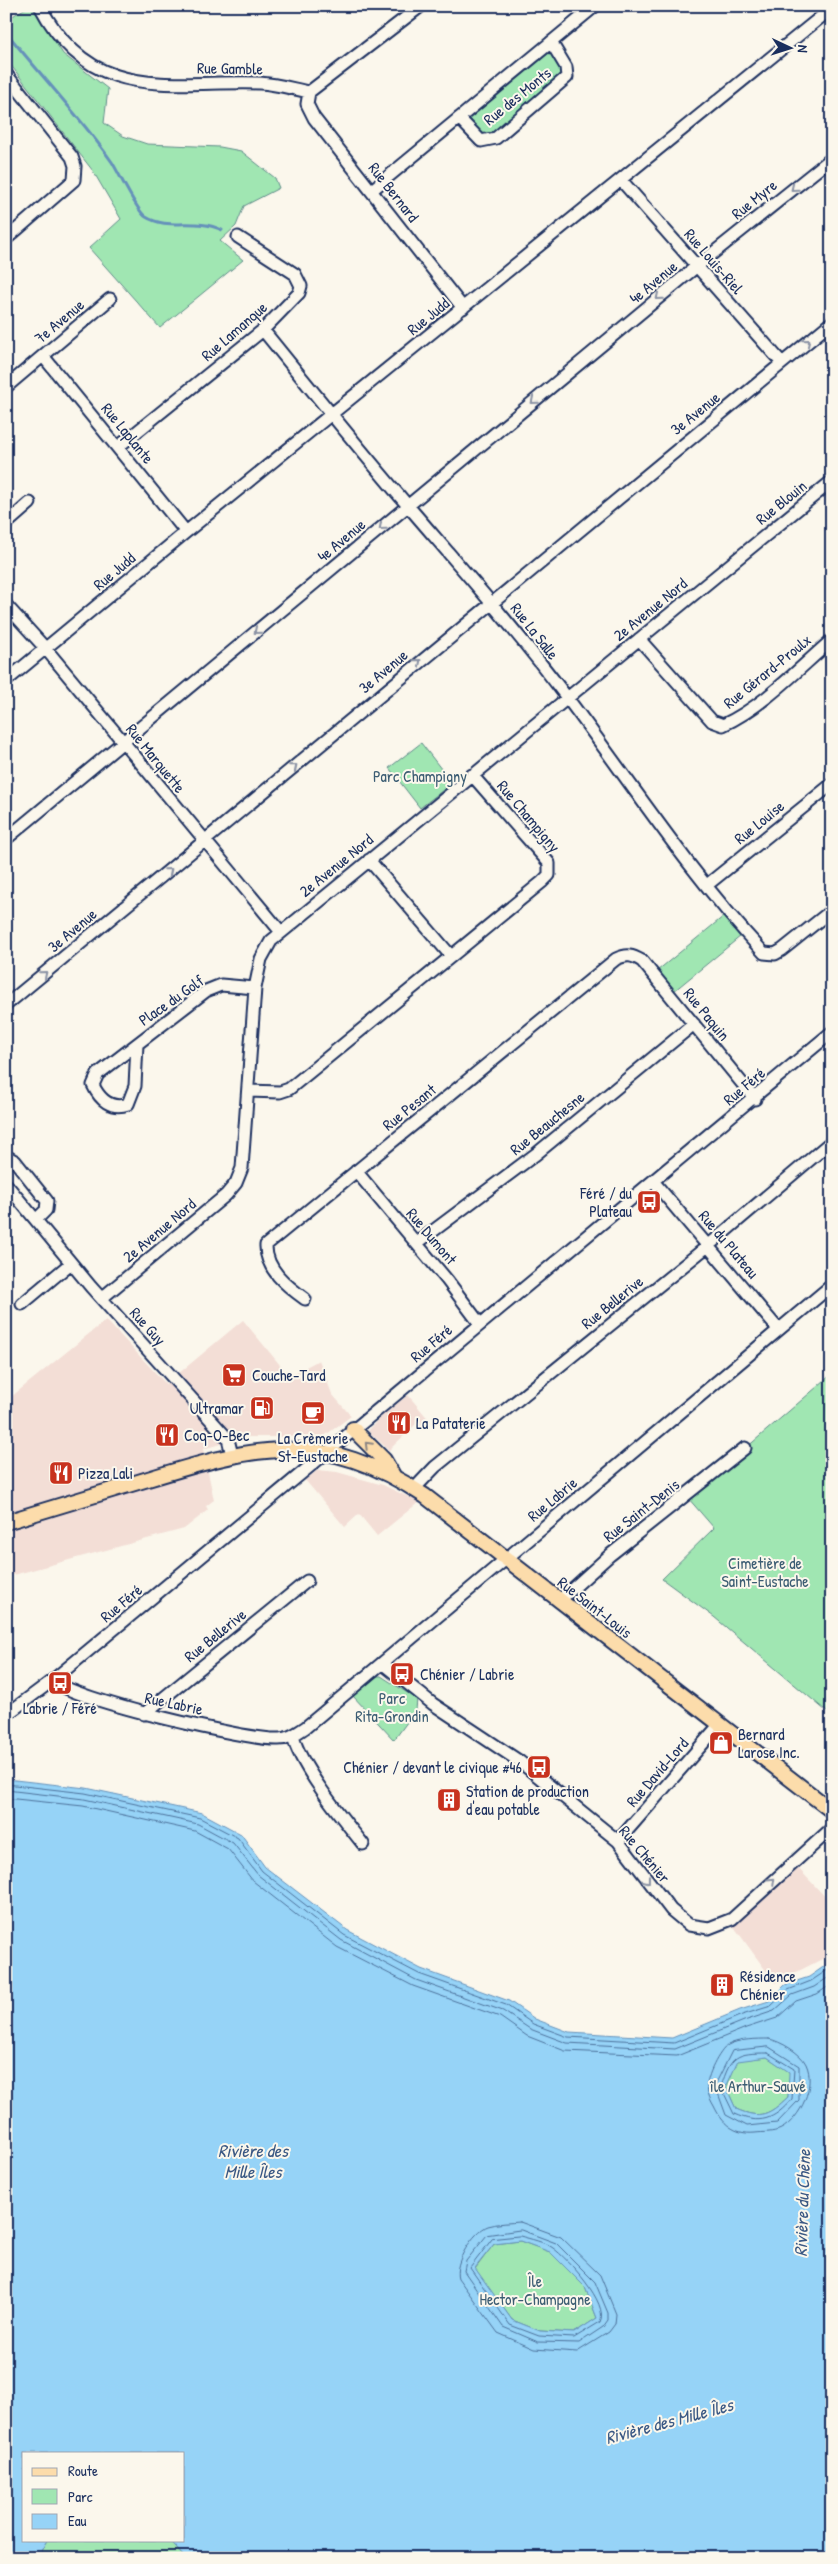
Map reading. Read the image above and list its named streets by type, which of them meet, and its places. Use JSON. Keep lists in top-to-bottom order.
{
  "streets": {
    "main road": ["Rue Saint-Louis"],
    "street": [
      "Rue Gamble",
      "Rue des Monts",
      "Rue Bernard",
      "Rue Myre",
      "Rue Louis-Riel",
      "4e Avenue",
      "Rue Judd",
      "7e Avenue",
      "Rue Lamanque",
      "3e Avenue",
      "Rue Laplante",
      "Rue Blouin",
      "2e Avenue Nord",
      "Rue La Salle",
      "Rue Gérard-Proulx",
      "Rue Marquette",
      "Rue Champigny",
      "Rue Louise",
      "Place du Golf",
      "Rue Paquin",
      "Rue Féré",
      "Rue Pesant",
      "Rue Beauchesne",
      "Rue Dumont",
      "Rue du Plateau",
      "Rue Bellerive",
      "Rue Guy",
      "Rue Labrie",
      "Rue Saint-Denis",
      "Rue David-Lord",
      "Rue Chénier"
    ]
  },
  "crossings": [
    ["Rue Gamble", "Rue Bernard"],
    ["Rue des Monts", "Rue Bernard"],
    ["Rue Bernard", "Rue Judd"],
    ["Rue Myre", "Rue Louis-Riel"],
    ["Rue Myre", "4e Avenue"],
    ["Rue Louis-Riel", "4e Avenue"],
    ["Rue Louis-Riel", "Rue Judd"],
    ["Rue Louis-Riel", "3e Avenue"],
    ["4e Avenue", "Rue La Salle"],
    ["4e Avenue", "Rue Marquette"],
    ["Rue Judd", "Rue Laplante"],
    ["Rue Judd", "Rue La Salle"],
    ["Rue Judd", "Rue Marquette"],
    ["7e Avenue", "Rue Laplante"],
    ["Rue Lamanque", "Rue Laplante"],
    ["Rue Lamanque", "Rue La Salle"],
    ["3e Avenue", "Rue La Salle"],
    ["3e Avenue", "Rue Marquette"],
    ["Rue Blouin", "2e Avenue Nord"],
    ["2e Avenue Nord", "Rue La Salle"],
    ["2e Avenue Nord", "Rue Gérard-Proulx"],
    ["2e Avenue Nord", "Rue Marquette"],
    ["2e Avenue Nord", "Rue Champigny"],
    ["2e Avenue Nord", "Place du Golf"],
    ["2e Avenue Nord", "Rue Guy"],
    ["Rue La Salle", "Rue Louise"],
    ["Rue Paquin", "Rue Féré"],
    ["Rue Paquin", "Rue Pesant"],
    ["Rue Paquin", "Rue Beauchesne"],
    ["Rue Féré", "Rue Dumont"],
    ["Rue Féré", "Rue du Plateau"],
    ["Rue Féré", "Rue Labrie"],
    ["Rue Féré", "Rue Saint-Louis"],
    ["Rue Pesant", "Rue Dumont"],
    ["Rue Beauchesne", "Rue Dumont"],
    ["Rue du Plateau", "Rue Bellerive"],
    ["Rue du Plateau", "Rue Labrie"],
    ["Rue Bellerive", "Rue Labrie"],
    ["Rue Bellerive", "Rue Saint-Louis"],
    ["Rue Guy", "Rue Saint-Louis"],
    ["Rue Labrie", "Rue Saint-Louis"],
    ["Rue Labrie", "Rue Chénier"],
    ["Rue Saint-Denis", "Rue Saint-Louis"],
    ["Rue Saint-Louis", "Rue David-Lord"],
    ["Rue David-Lord", "Rue Chénier"]
  ],
  "one_way": ["Rue Myre", "4e Avenue", "3e Avenue"],
  "water": ["Rivière des Mille Îles", "Rivière du Chêne"],
  "parks": [
    "Parc Champigny",
    "Cimetière de Saint-Eustache",
    "Parc Rita-Grondin",
    "île Arthur-Sauvé",
    "Île Hector-Champagne"
  ],
  "places": {
    "bus stop": [
      "Féré / du Plateau",
      "Chénier / Labrie",
      "Labrie / Féré",
      "Chénier / devant le civique #46"
    ],
    "supermarket": ["Couche-Tard"],
    "fuel station": ["Ultramar"],
    "cafe": ["La Crèmerie St-Eustache"],
    "restaurant": ["La Pataterie", "Coq-O-Bec", "Pizza Lali"],
    "shop": ["Bernard Larose Inc."],
    "building": ["Station de production d'eau potable", "Résidence Chénier"]
  },
  "legend": ["Route", "Parc", "Eau"],
  "north": "right"
}
